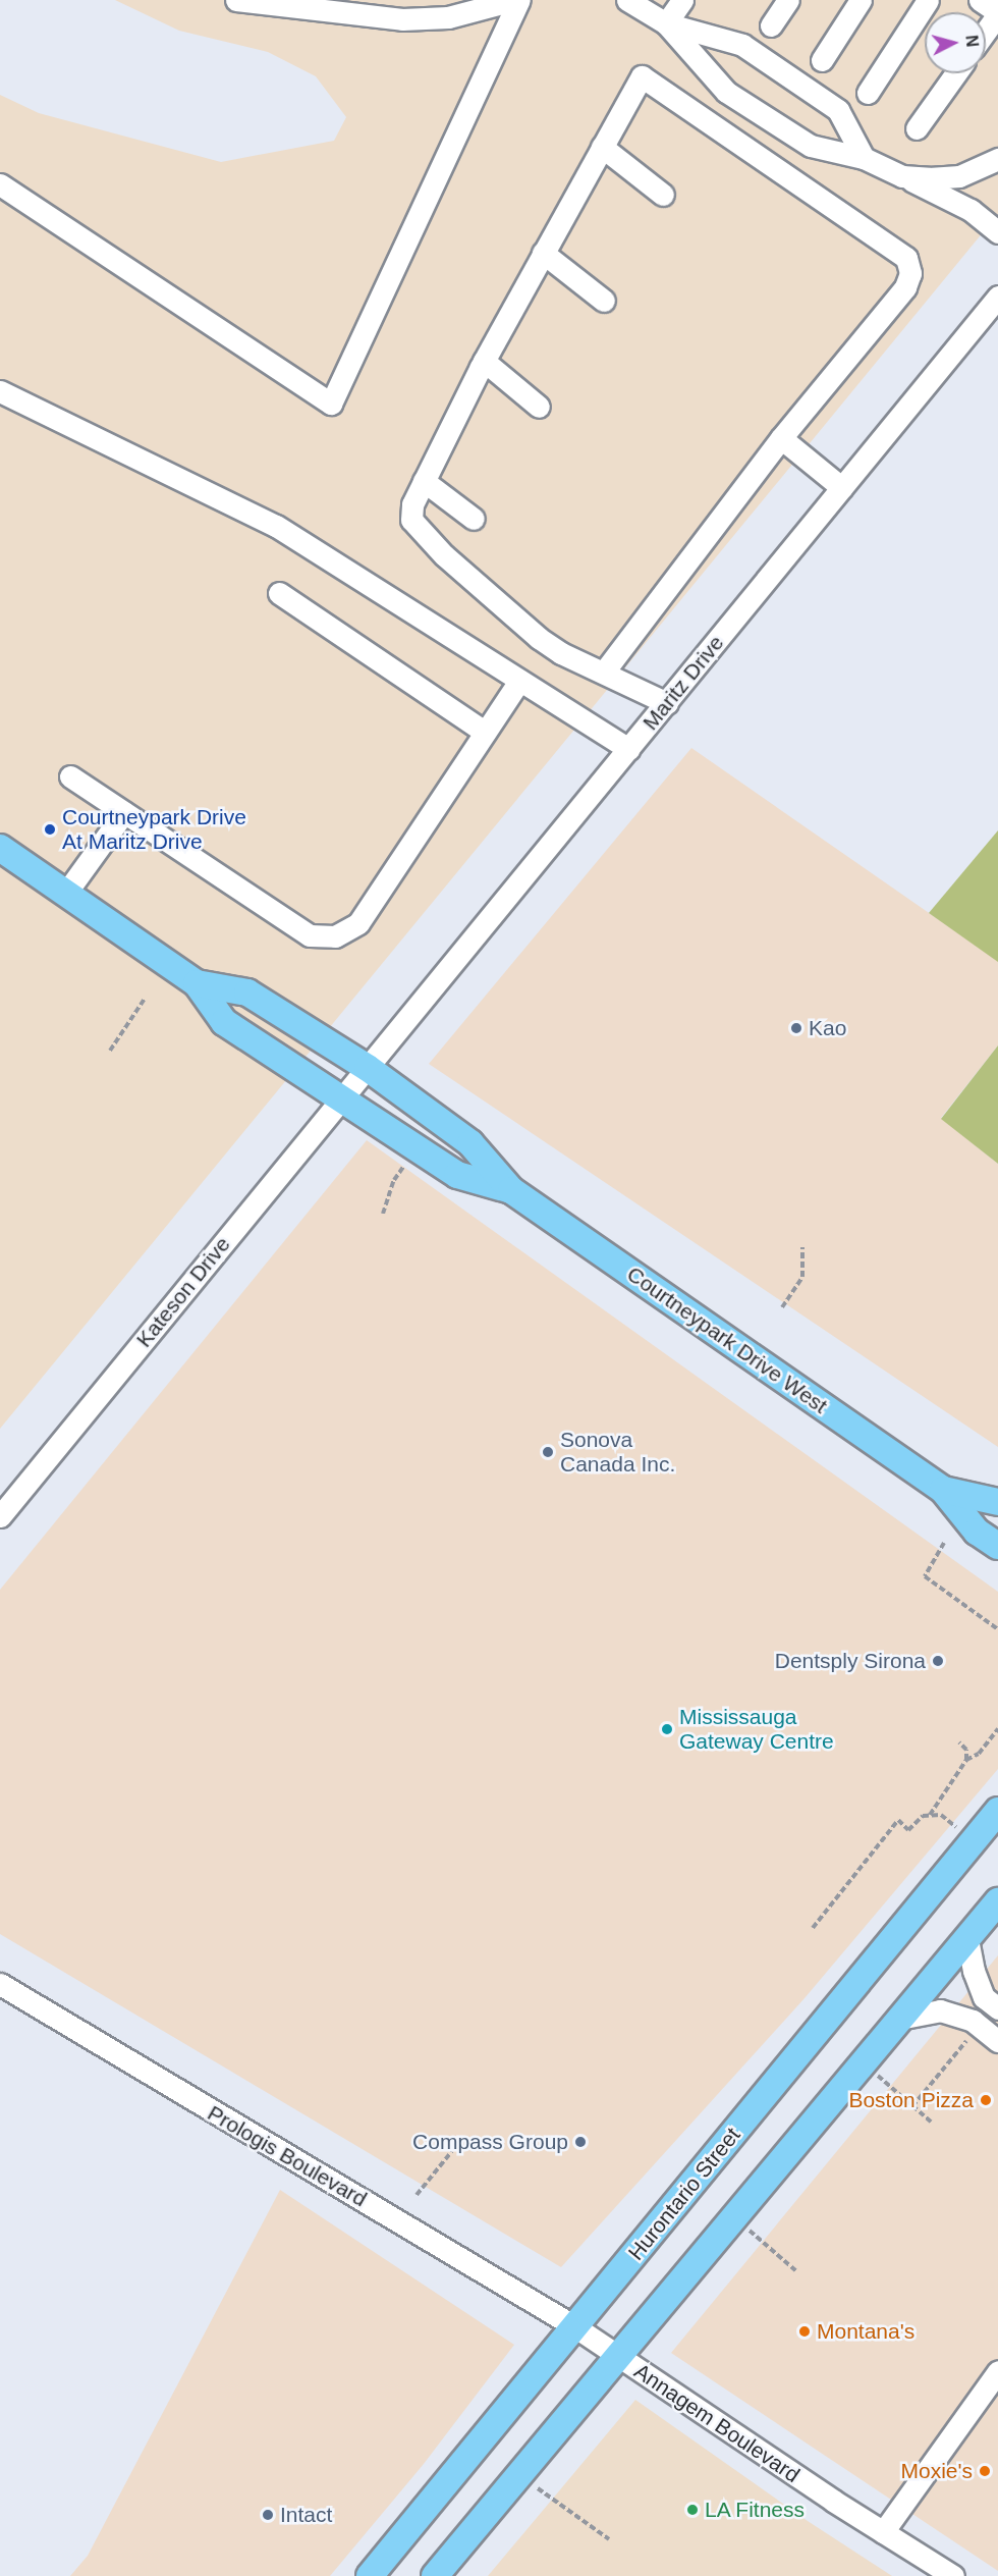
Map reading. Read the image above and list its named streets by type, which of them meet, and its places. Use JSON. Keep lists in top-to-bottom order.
{
  "streets": {
    "main road": ["Courtneypark Drive West", "Hurontario Street"],
    "street": [
      "Maritz Drive",
      "Kateson Drive",
      "Prologis Boulevard",
      "Annagem Boulevard"
    ]
  },
  "crossings": [
    ["Maritz Drive", "Kateson Drive"],
    ["Maritz Drive", "Courtneypark Drive West"],
    ["Kateson Drive", "Courtneypark Drive West"],
    ["Prologis Boulevard", "Hurontario Street"],
    ["Prologis Boulevard", "Annagem Boulevard"],
    ["Hurontario Street", "Annagem Boulevard"]
  ],
  "places": [
    "Courtneypark Drive At Maritz Drive",
    "Kao",
    "Sonova Canada Inc.",
    "Dentsply Sirona",
    "Mississauga Gateway Centre",
    "Boston Pizza",
    "Compass Group",
    "Montana's",
    "Moxie's",
    "LA Fitness",
    "Intact"
  ],
  "north": "right"
}
